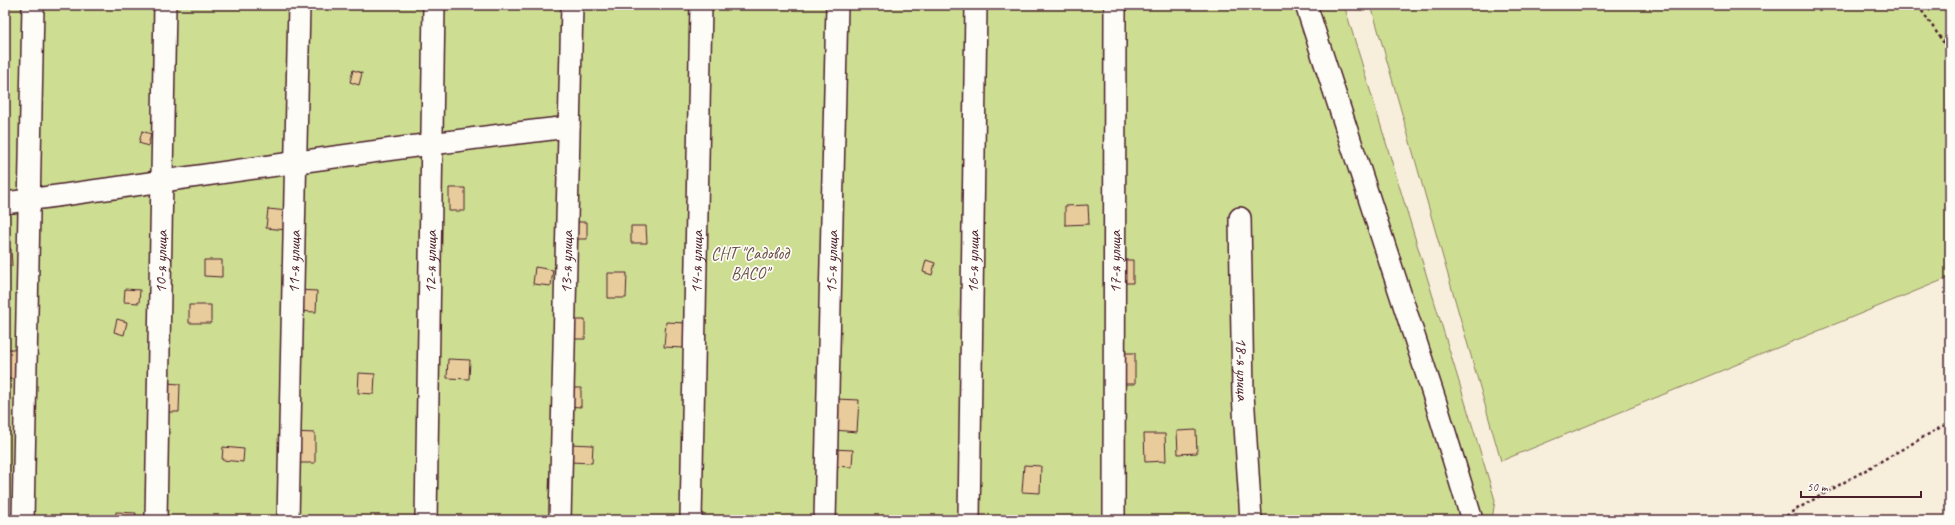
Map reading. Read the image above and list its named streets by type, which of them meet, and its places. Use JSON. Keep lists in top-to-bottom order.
{
  "streets": {
    "street": [
      "10-я улица",
      "11-я улица",
      "12-я улица",
      "13-я улица",
      "14-я улица",
      "15-я улица",
      "16-я улица",
      "17-я улица",
      "18-я улица"
    ]
  },
  "parks": ["СНТ \"Садовод ВАСО\""],
  "scale_bar": "50 m"
}
